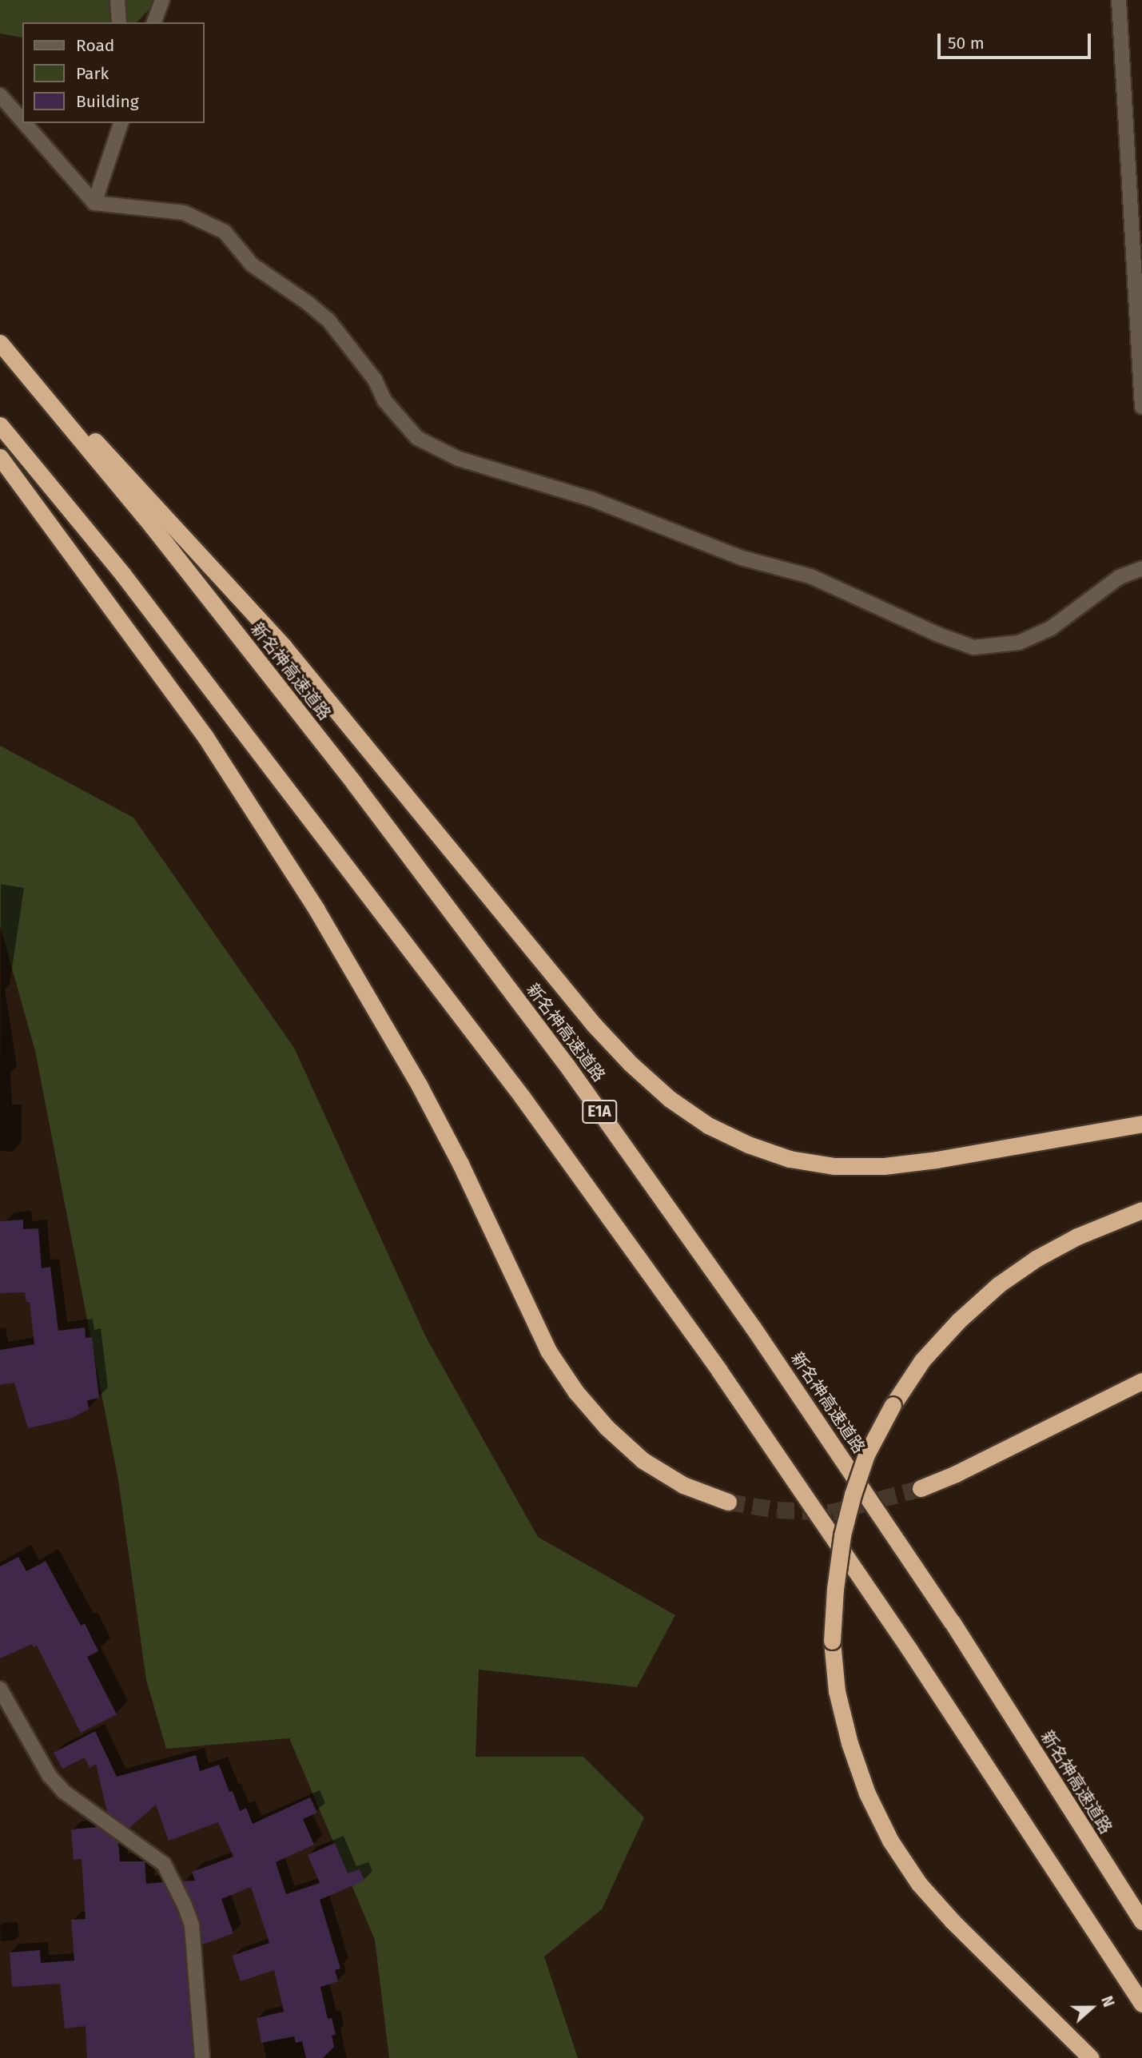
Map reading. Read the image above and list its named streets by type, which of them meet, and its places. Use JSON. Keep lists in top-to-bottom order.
{
  "streets": {
    "highway": ["新名神高速道路", "E1A"]
  },
  "legend": ["Road", "Park", "Building"],
  "scale_bar": "50 m",
  "north": "right"
}
